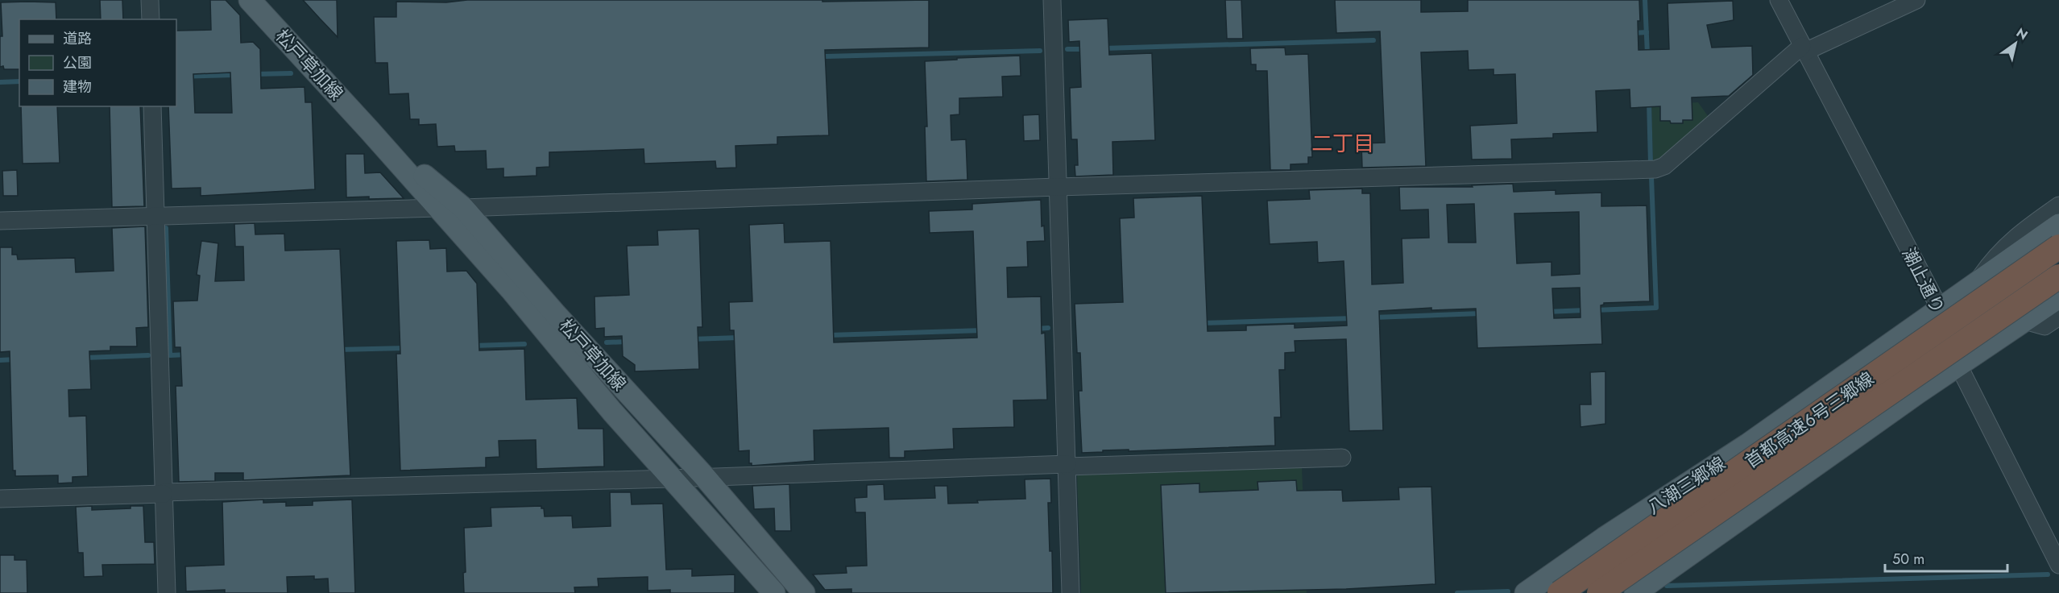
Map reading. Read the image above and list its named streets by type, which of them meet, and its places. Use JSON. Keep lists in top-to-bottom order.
{
  "streets": {
    "highway": ["首都高速6号三郷線"],
    "main road": ["松戸草加線", "八潮三郷線"],
    "street": ["潮止通り"]
  },
  "crossings": [
    ["潮止通り", "八潮三郷線"]
  ],
  "districts": ["二丁目"],
  "legend": ["道路", "公園", "建物"],
  "scale_bar": "50 m",
  "north": "top right"
}
